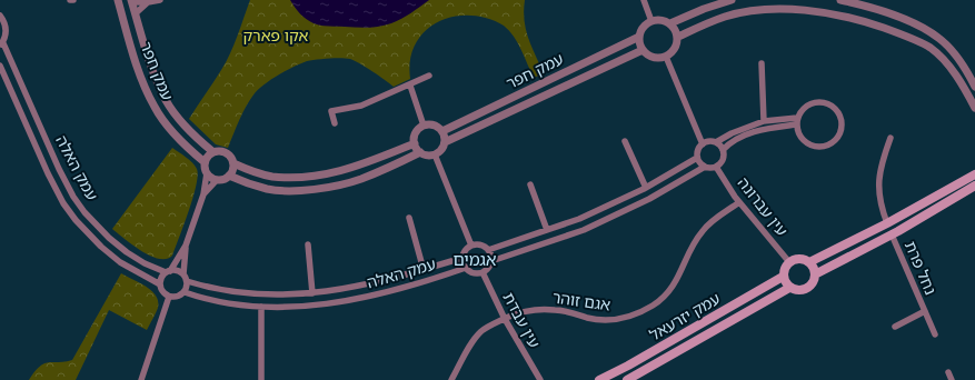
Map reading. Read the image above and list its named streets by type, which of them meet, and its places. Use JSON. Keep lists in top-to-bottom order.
{
  "streets": {
    "main road": ["עמק יזרעאל"],
    "street": [
      "עמק חפר",
      "עמק האלה",
      "עין עברונה",
      "נחל פרת",
      "אגם זוהר",
      "עין עבדת"
    ]
  },
  "crossings": [
    ["עמק האלה", "עין עבדת"],
    ["עין עברונה", "אגם זוהר"],
    ["עין עברונה", "עמק יזרעאל"],
    ["אגם זוהר", "עין עבדת"]
  ],
  "districts": ["אגמים"],
  "parks": ["אקו פארק"]
}
